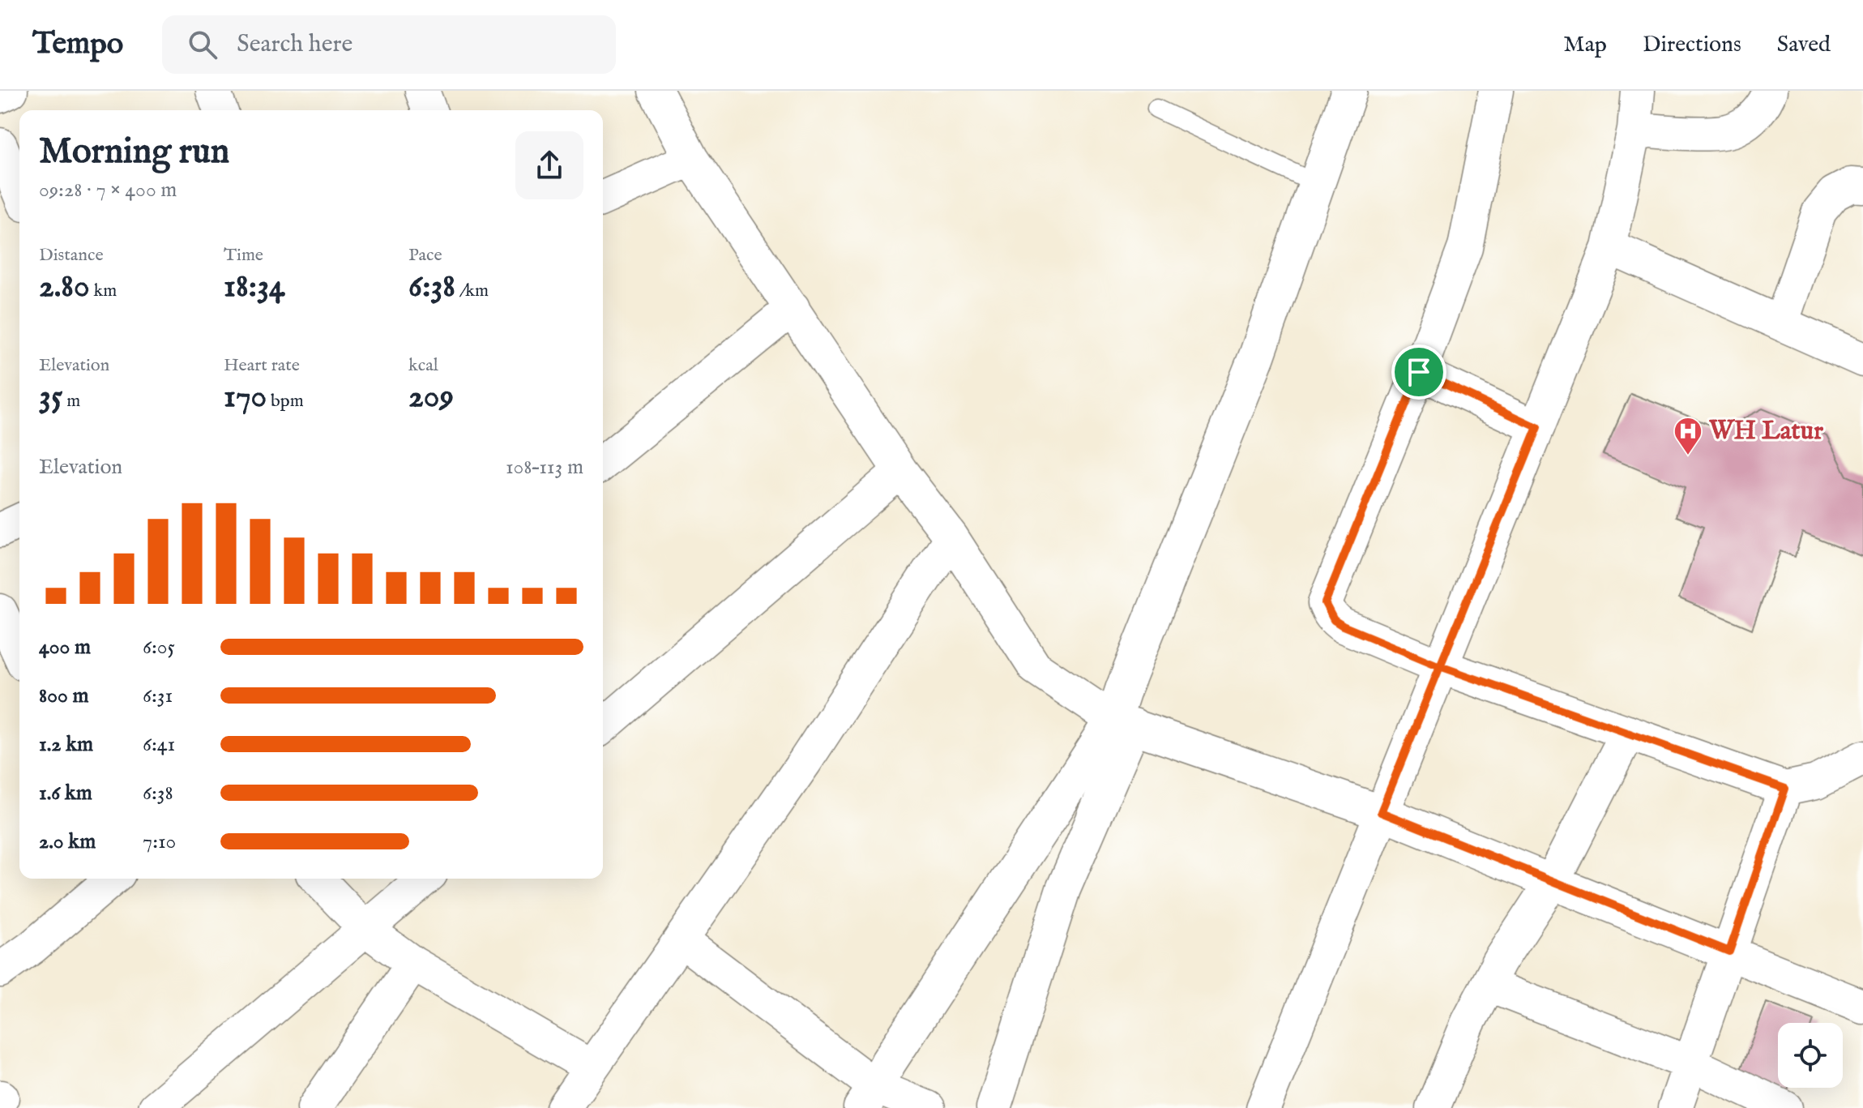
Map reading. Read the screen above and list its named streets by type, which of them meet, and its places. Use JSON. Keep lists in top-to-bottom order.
{
  "places": {
    "hospital": ["WH Latur"]
  },
  "page": {
    "header": "Tempo",
    "search": "Search here",
    "nav": ["Map", "Directions", "Saved"],
    "heading": ["Morning run", "09:28 · 7 × 400 m"],
    "stats": [
      ["Distance", "2.80 km"],
      ["Time", "18:34"],
      ["Pace", "6:38 /km"],
      ["Elevation", "35 m"],
      ["Heart rate", "170 bpm"],
      ["kcal", "209"]
    ],
    "chart": ["Elevation", "108–113 m"],
    "list": [
      {
        "name": "400 m",
        "note": "6:05"
      },
      {
        "name": "800 m",
        "note": "6:31"
      },
      {
        "name": "1.2 km",
        "note": "6:41"
      },
      {
        "name": "1.6 km",
        "note": "6:38"
      },
      {
        "name": "2.0 km",
        "note": "7:10"
      }
    ]
  }
}
